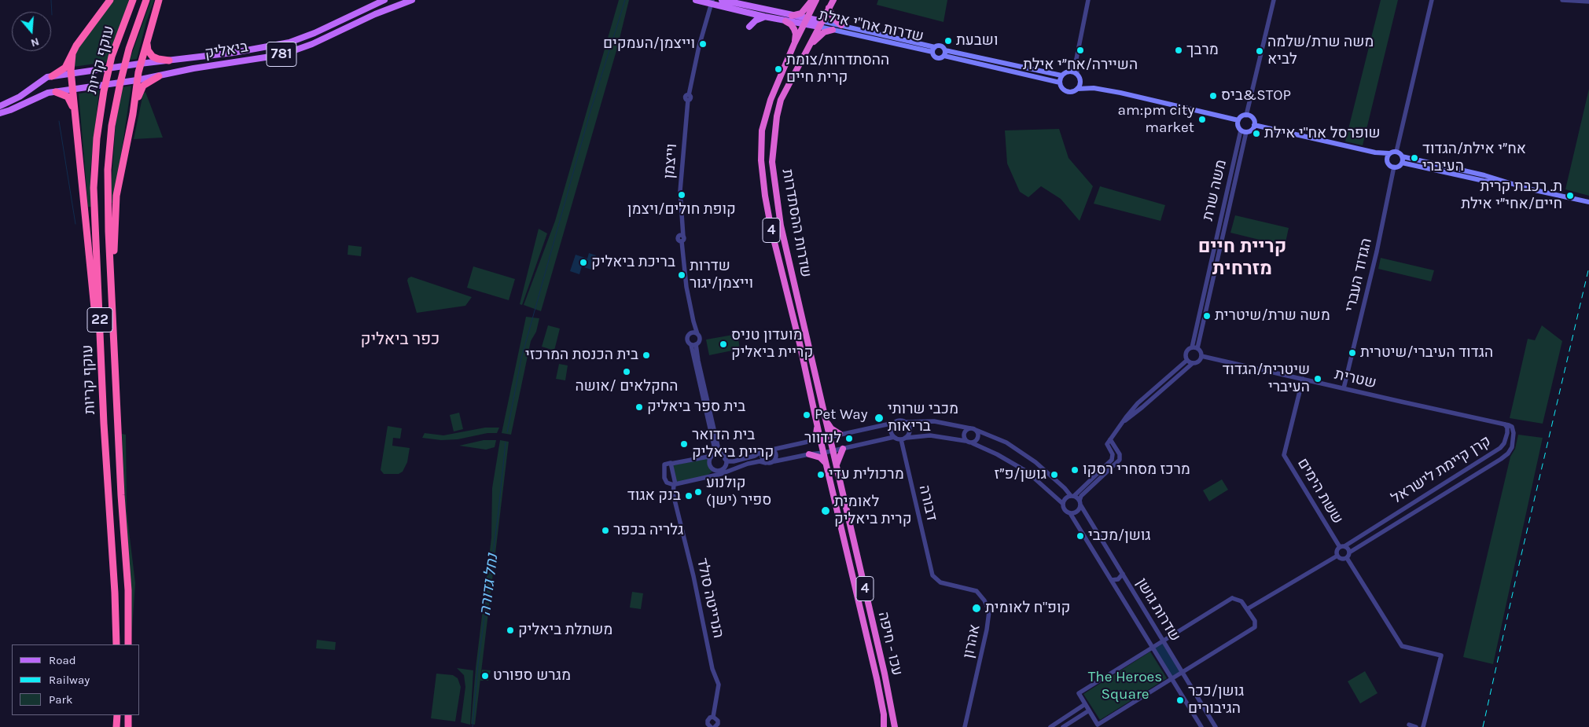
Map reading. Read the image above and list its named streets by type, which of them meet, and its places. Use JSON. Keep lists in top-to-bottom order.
{
  "streets": {
    "highway": [
      "עוקף קריות",
      "שדרות ההסתדרות",
      "4",
      "22",
      "עכו - חיפה"
    ],
    "main road": ["שדרות אח\"י אילת", "ביאליק", "781"],
    "street": [
      "וייצמן",
      "משה שרת",
      "הגדוד העברי",
      "שטרית",
      "קרן קיימת לישראל",
      "ששת הימים",
      "דבורה",
      "הנרייטה סולד",
      "שדרות גושן",
      "אהרון"
    ]
  },
  "crossings": [
    ["שדרות אח\"י אילת", "וייצמן"],
    ["שדרות אח\"י אילת", "שדרות ההסתדרות"],
    ["ביאליק", "781"],
    ["משה שרת", "שטרית"],
    ["שדרות ההסתדרות", "4"],
    ["4", "עכו - חיפה"],
    ["הגדוד העברי", "שטרית"],
    ["שטרית", "קרן קיימת לישראל"],
    ["שטרית", "ששת הימים"],
    ["קרן קיימת לישראל", "ששת הימים"],
    ["דבורה", "אהרון"]
  ],
  "districts": ["קריית חיים מזרחית", "כפר ביאליק"],
  "water": ["נחל גדורה"],
  "parks": ["The Heroes Square"],
  "places": [
    "ושבעת",
    "וייצמן/העמקים",
    "השיירה/אח״י אילת",
    "מרבך",
    "משה שרת/שלמה לביא",
    "ההסתדרות/צומת קרית חיים",
    "ביס&STOP",
    "am:pm city market",
    "שופרסל אח\"י אילת",
    "אח״י אילת/הגדוד העיברי",
    "קופת חולים/ויצמן",
    "ת. רכבת קרית חיים/אחי״י אילת",
    "בריכת ביאליק",
    "שדרות וייצמן/יגור",
    "משה שרת/שיטרית",
    "מועדון טניס קריית ביאליק",
    "הגדוד העיברי/שיטרית",
    "בית הכנסת המרכזי",
    "החקלאים /אושה",
    "שיטרית/הגדוד העיברי",
    "בית ספר ביאליק",
    "Pet Way",
    "מכבי שרותי בריאות",
    "לנדוור",
    "בית הדואר קריית ביאליק",
    "מרכז מסחרי רסקו",
    "מרכולית עדי",
    "גושן/פ״ז",
    "קולנוע ספיר (ישן)",
    "בנק אגוד",
    "לאומית קרית ביאליק",
    "גלריה בכפר",
    "גושן/מכבי",
    "קופ\"ח לאומית",
    "משתלת ביאליק",
    "מגרש ספורט",
    "גושן/ככר הגיבורים"
  ],
  "legend": ["Road", "Railway", "Park"],
  "north": "bottom"
}
